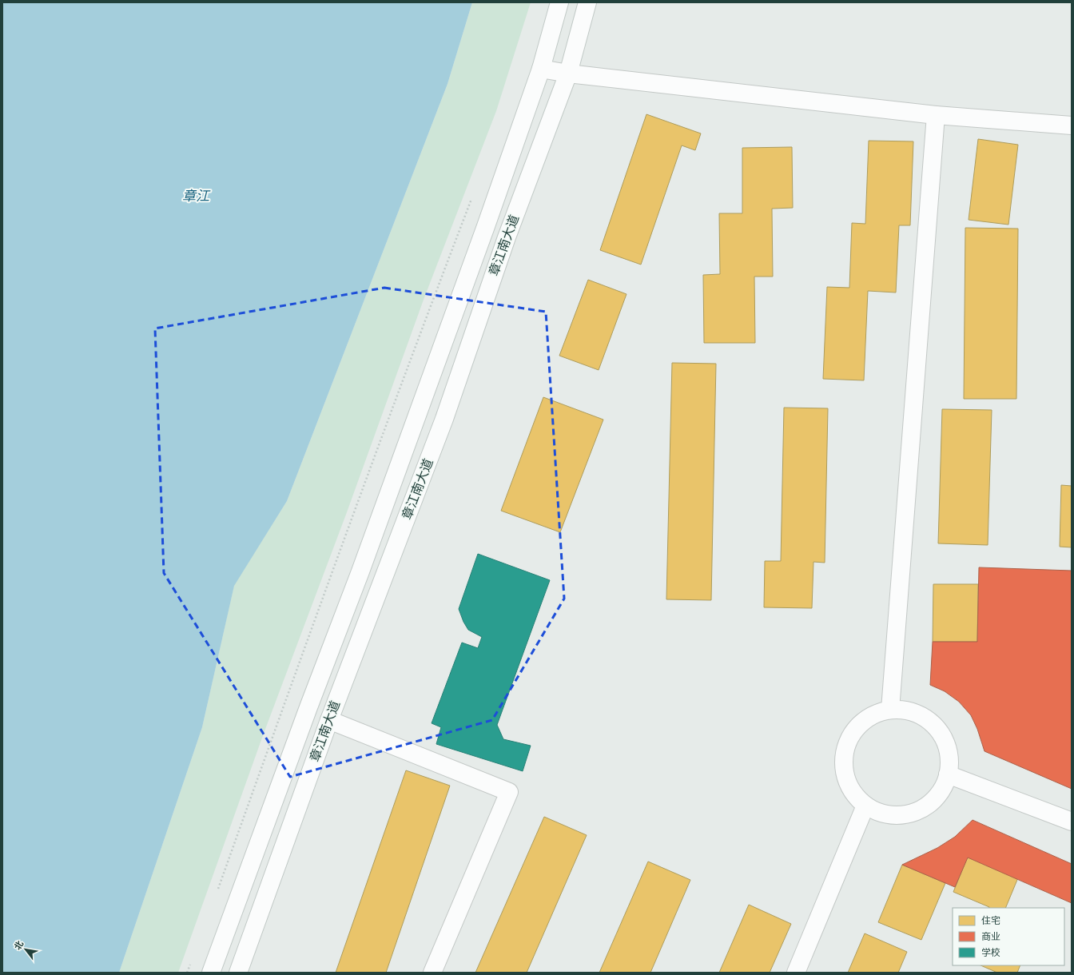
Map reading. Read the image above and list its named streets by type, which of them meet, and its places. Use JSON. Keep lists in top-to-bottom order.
{
  "streets": {
    "street": ["章江南大道"]
  },
  "water": ["章江"],
  "legend": ["住宅", "商业", "学校"],
  "north": "top left"
}
